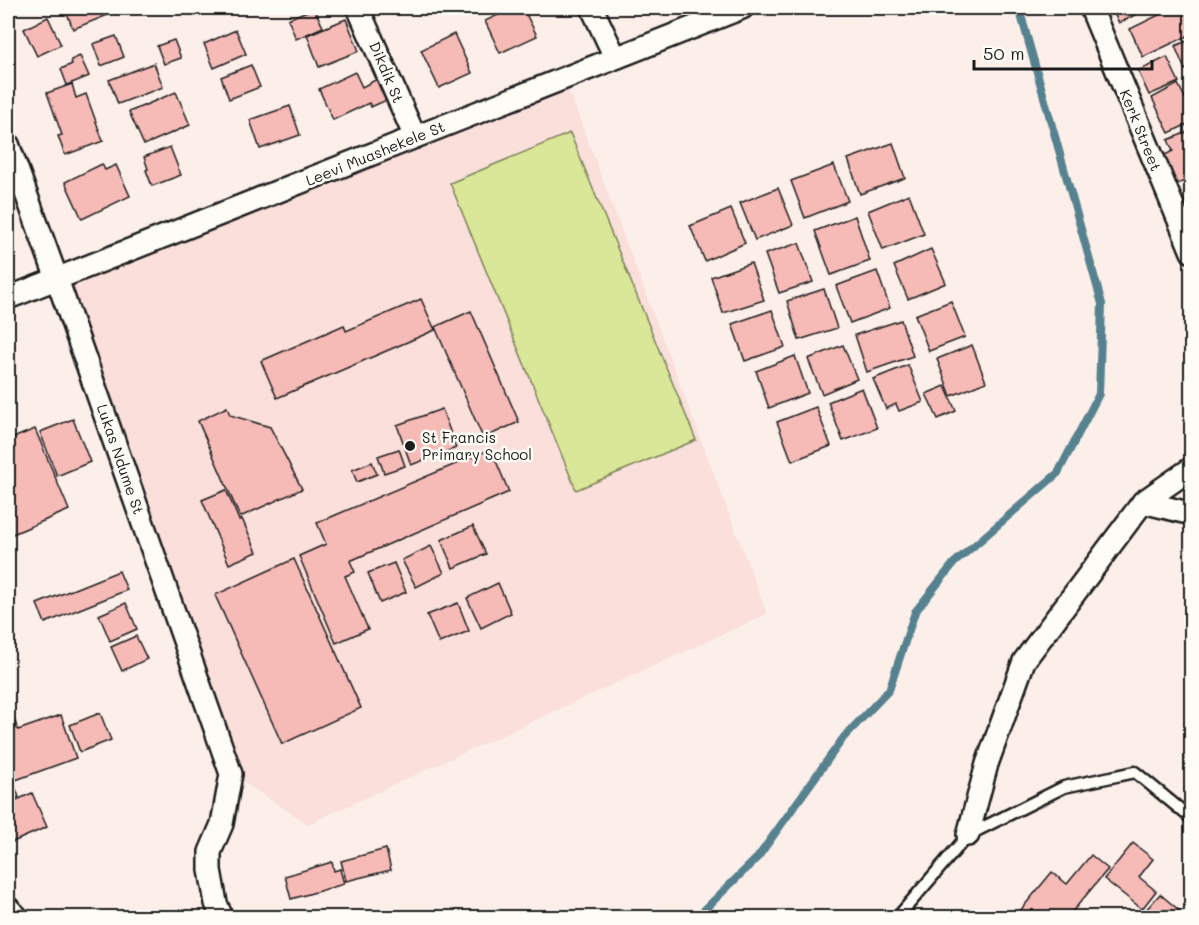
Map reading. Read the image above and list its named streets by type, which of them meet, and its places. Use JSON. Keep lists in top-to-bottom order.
{
  "streets": {
    "street": [
      "Dikdik St",
      "Kerk Street",
      "Leevi Muashekele St",
      "Lukas Ndume St"
    ]
  },
  "crossings": [
    ["Dikdik St", "Leevi Muashekele St"],
    ["Leevi Muashekele St", "Lukas Ndume St"]
  ],
  "places": ["St Francis Primary School"],
  "scale_bar": "50 m"
}
